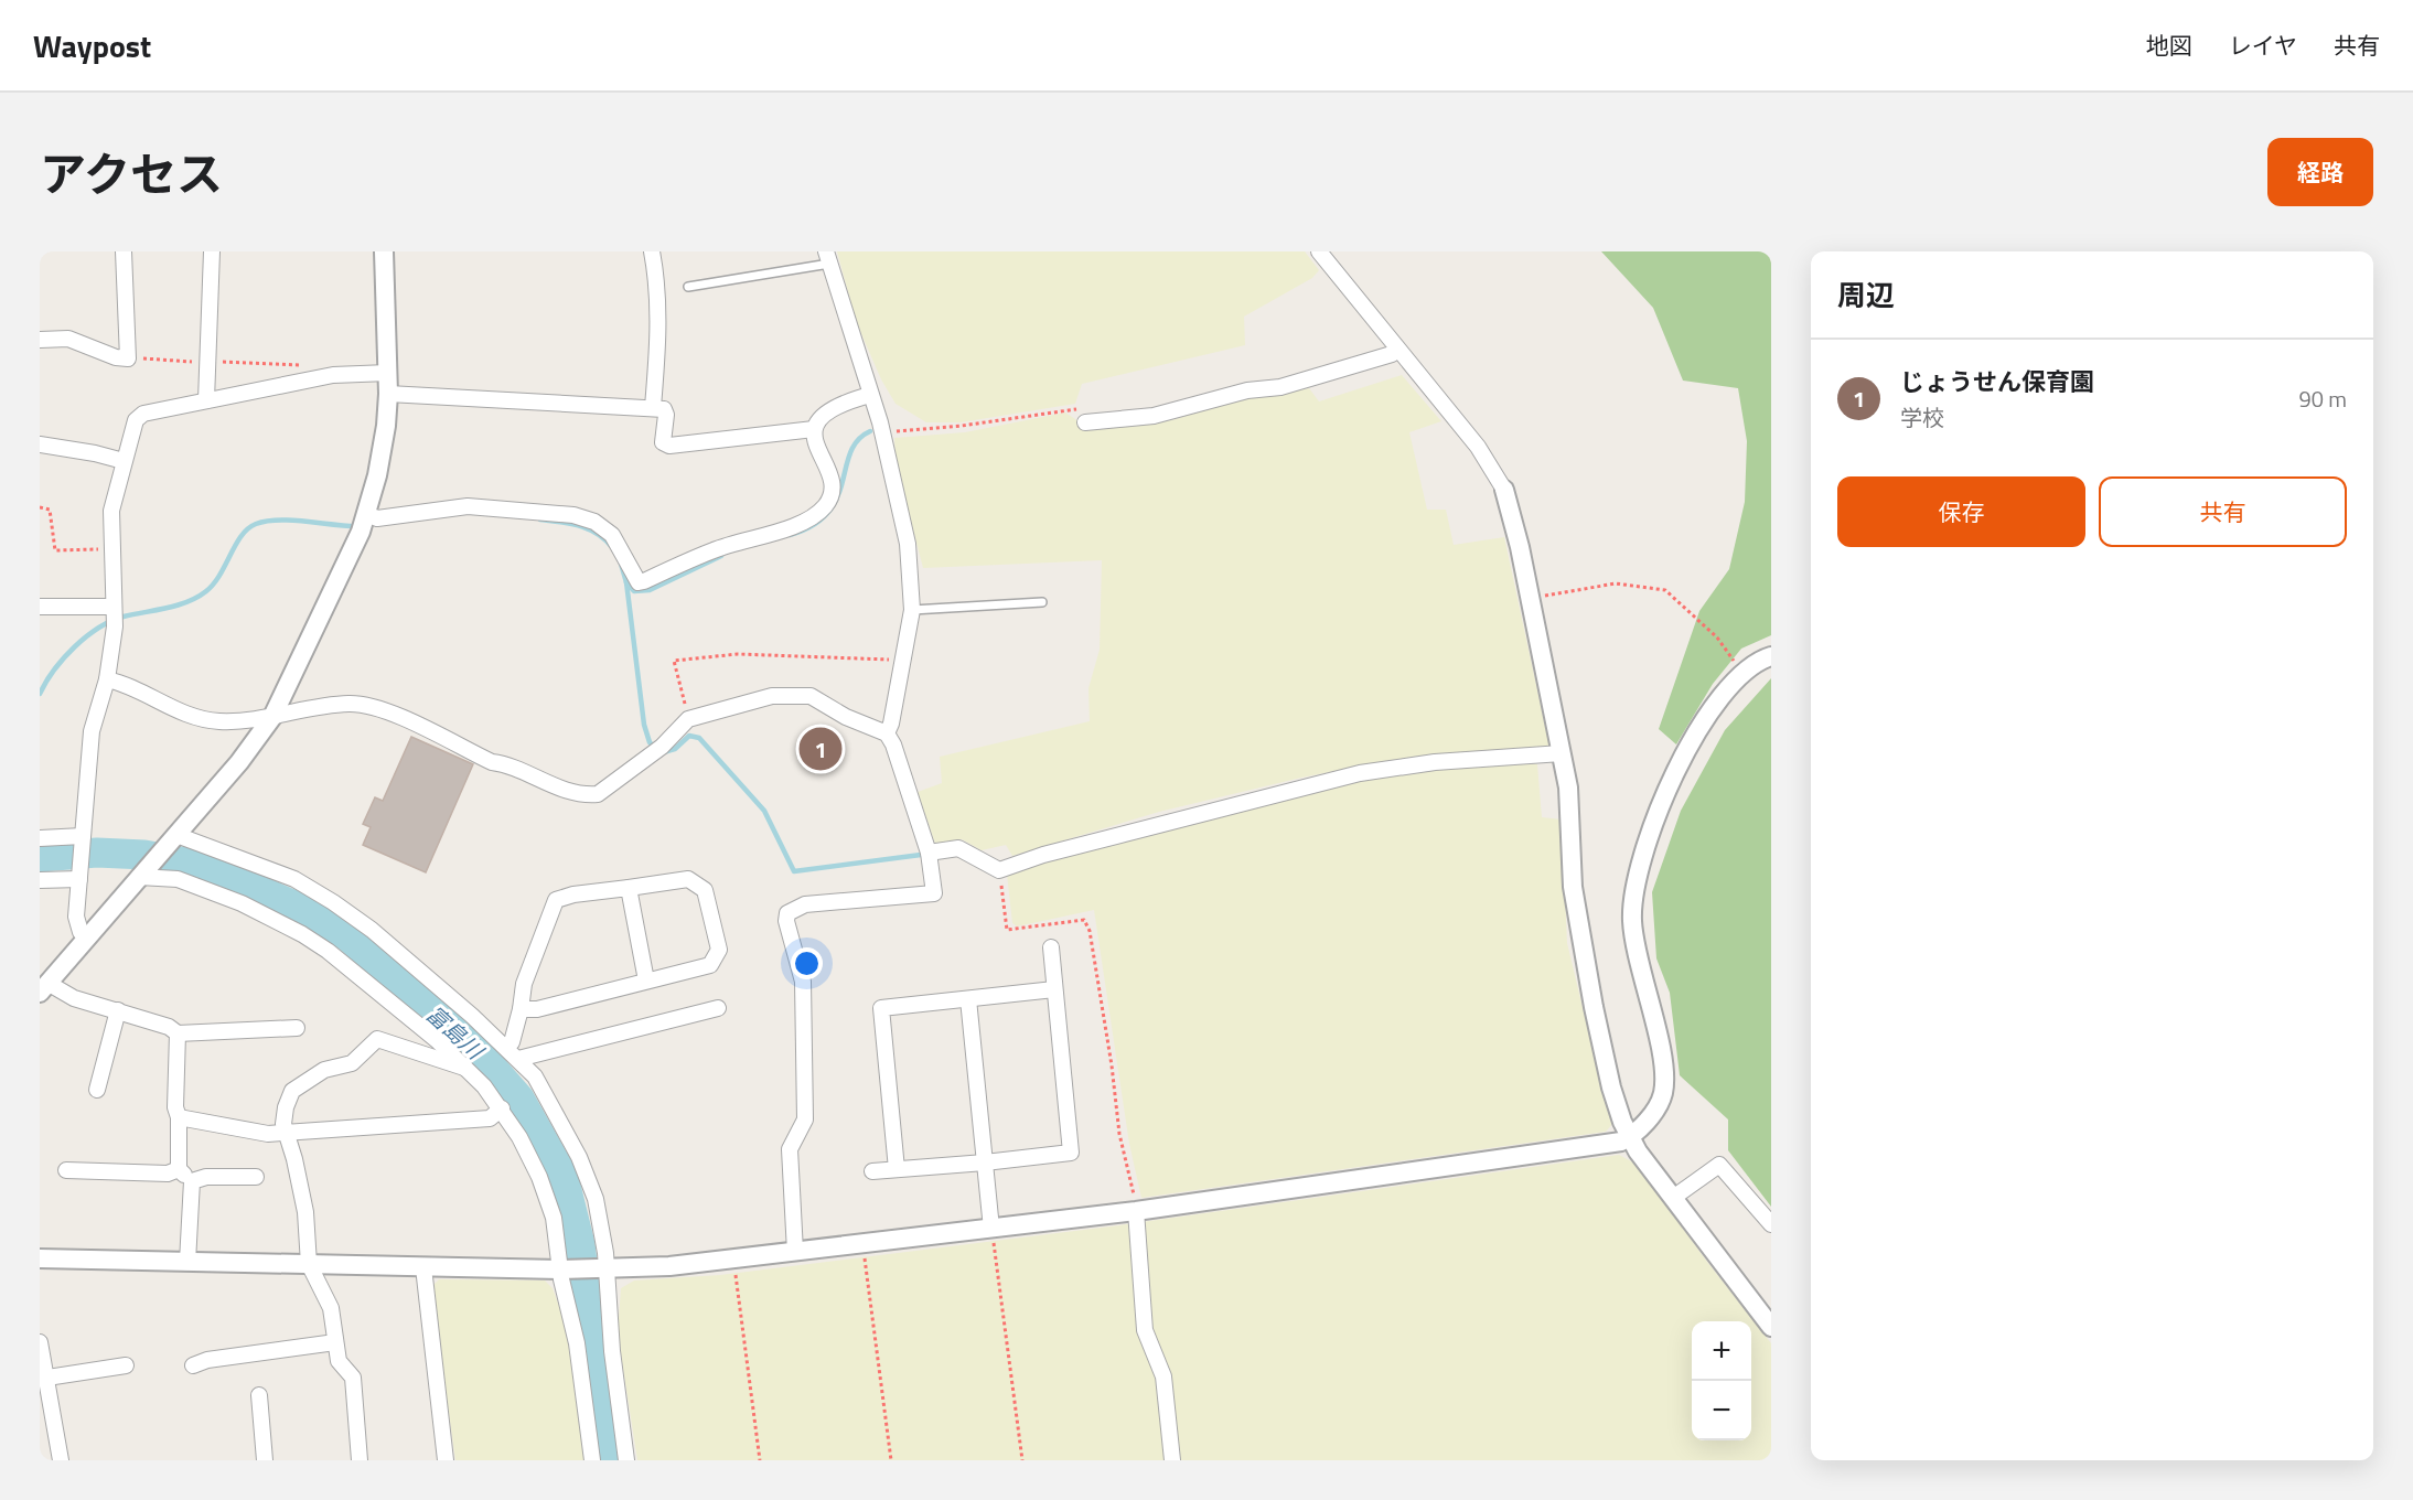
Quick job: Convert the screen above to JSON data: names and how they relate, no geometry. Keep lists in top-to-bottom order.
{
  "water": ["富島川"],
  "page": {
    "header": "Waypost",
    "nav": ["地図", "レイヤ", "共有"],
    "title": "アクセス",
    "buttons": [
      "経路",
      ["保存", "共有"]
    ],
    "heading": "周辺",
    "list": [
      {
        "mark": "1",
        "name": "じょうせん保育園",
        "note": "学校",
        "value": "90 m"
      }
    ],
    "pins": "1",
    "map_buttons": ["+", "−"]
  }
}
